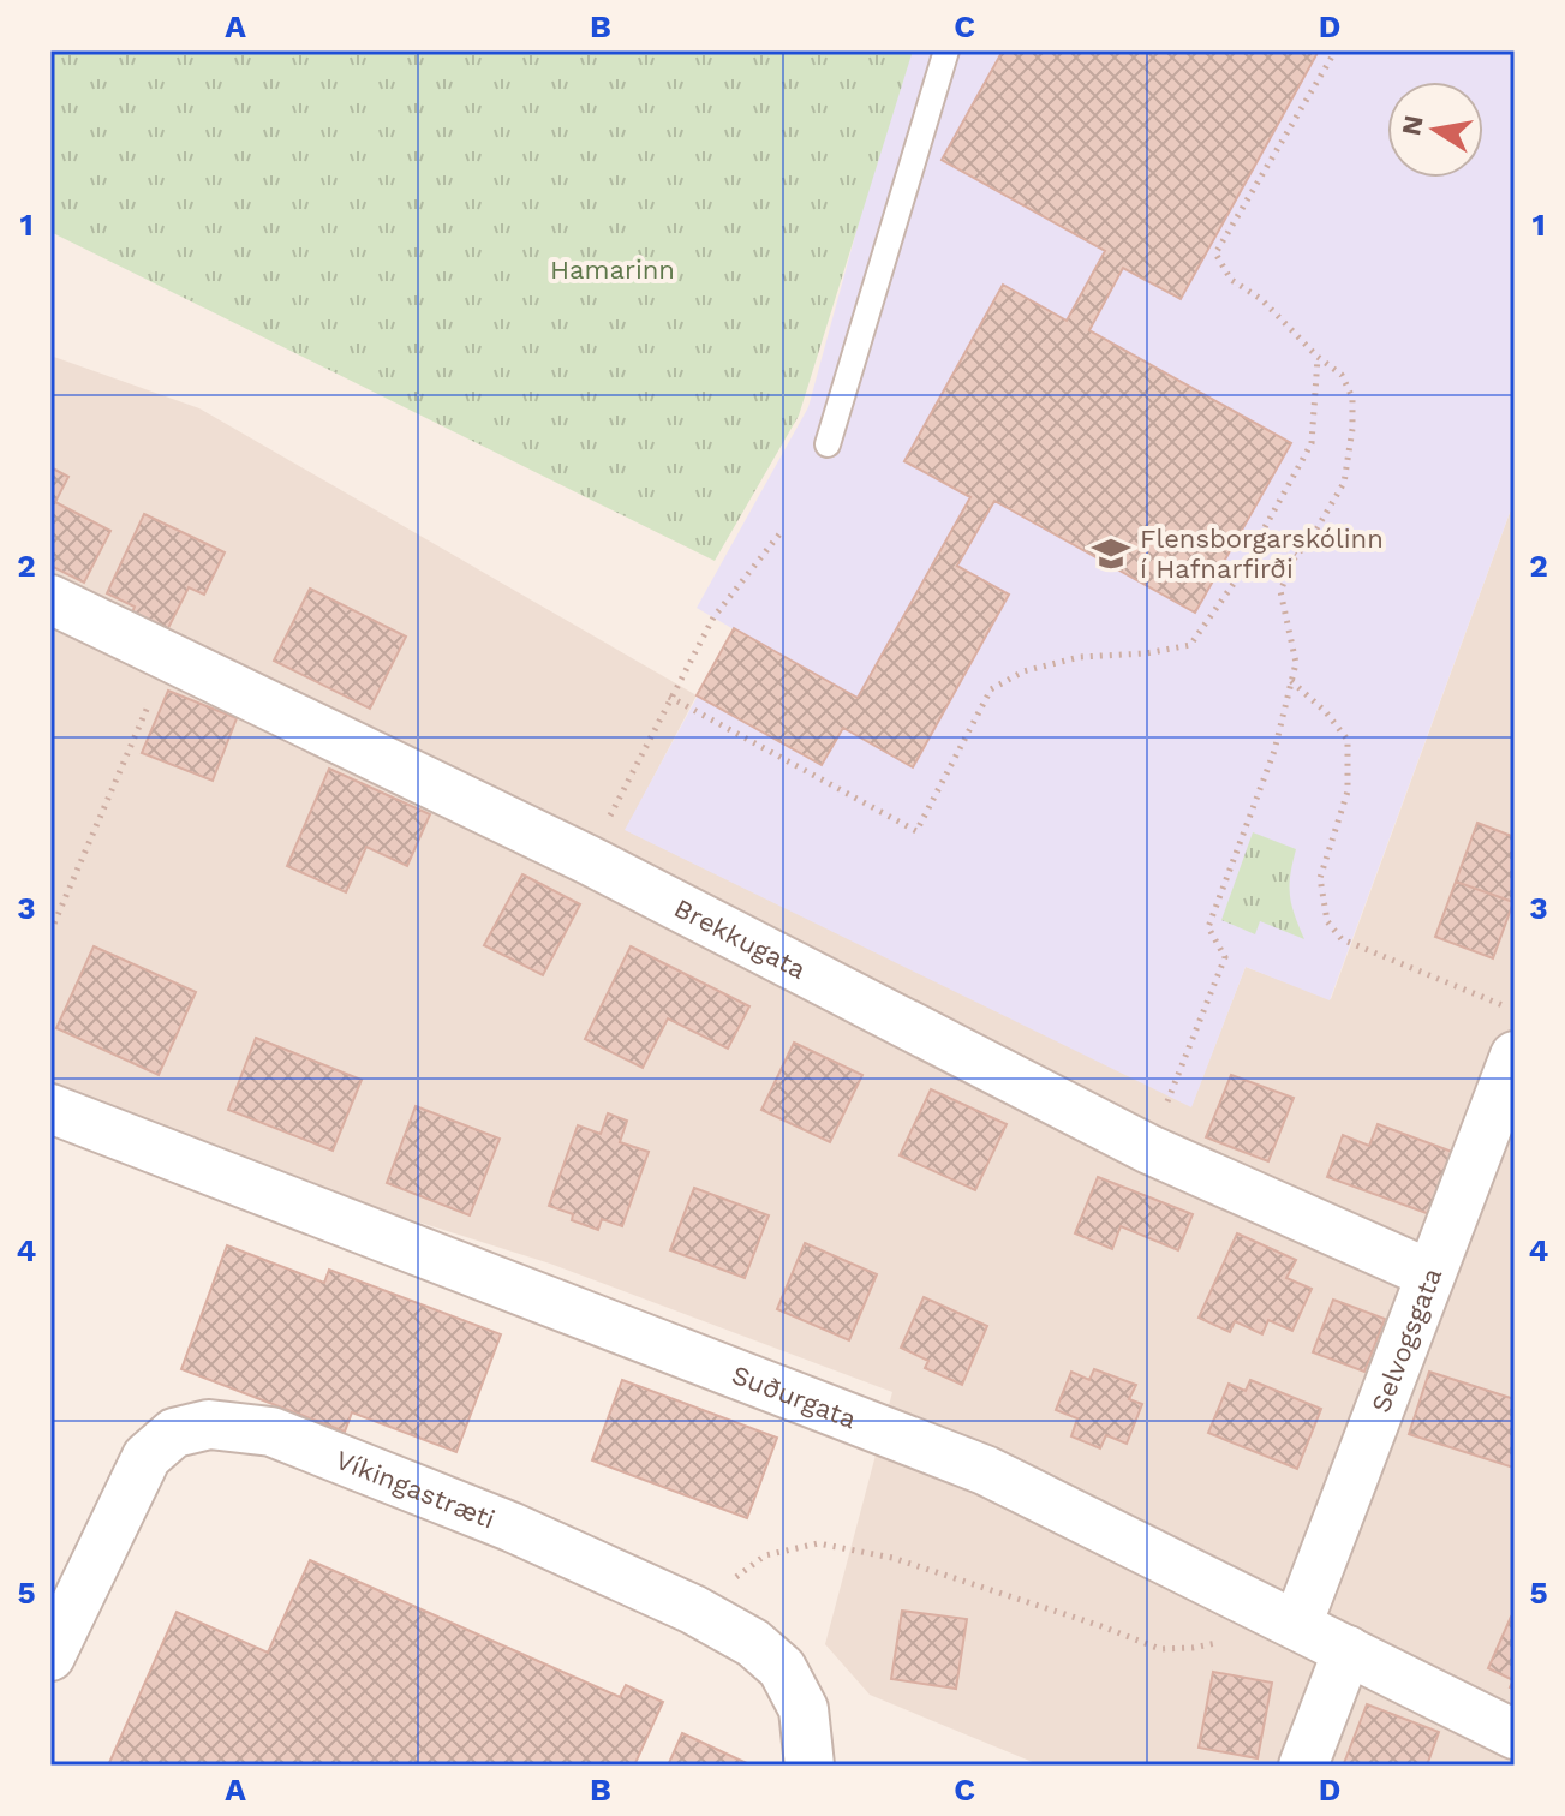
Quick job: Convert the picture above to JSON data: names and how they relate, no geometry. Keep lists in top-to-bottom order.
{
  "streets": {
    "street": [
      "Brekkugata",
      "Selvogsgata",
      "Suðurgata",
      "Víkingastræti"
    ]
  },
  "crossings": [
    ["Brekkugata", "Selvogsgata"],
    ["Selvogsgata", "Suðurgata"]
  ],
  "parks": ["Hamarinn"],
  "places": {
    "school or university": ["Flensborgarskólinn í Hafnarfirði"]
  },
  "north": "left",
  "grid": {
    "columns": [
      "A",
      "B",
      "C",
      "D"
    ],
    "rows": [
      "1",
      "2",
      "3",
      "4",
      "5"
    ]
  }
}
